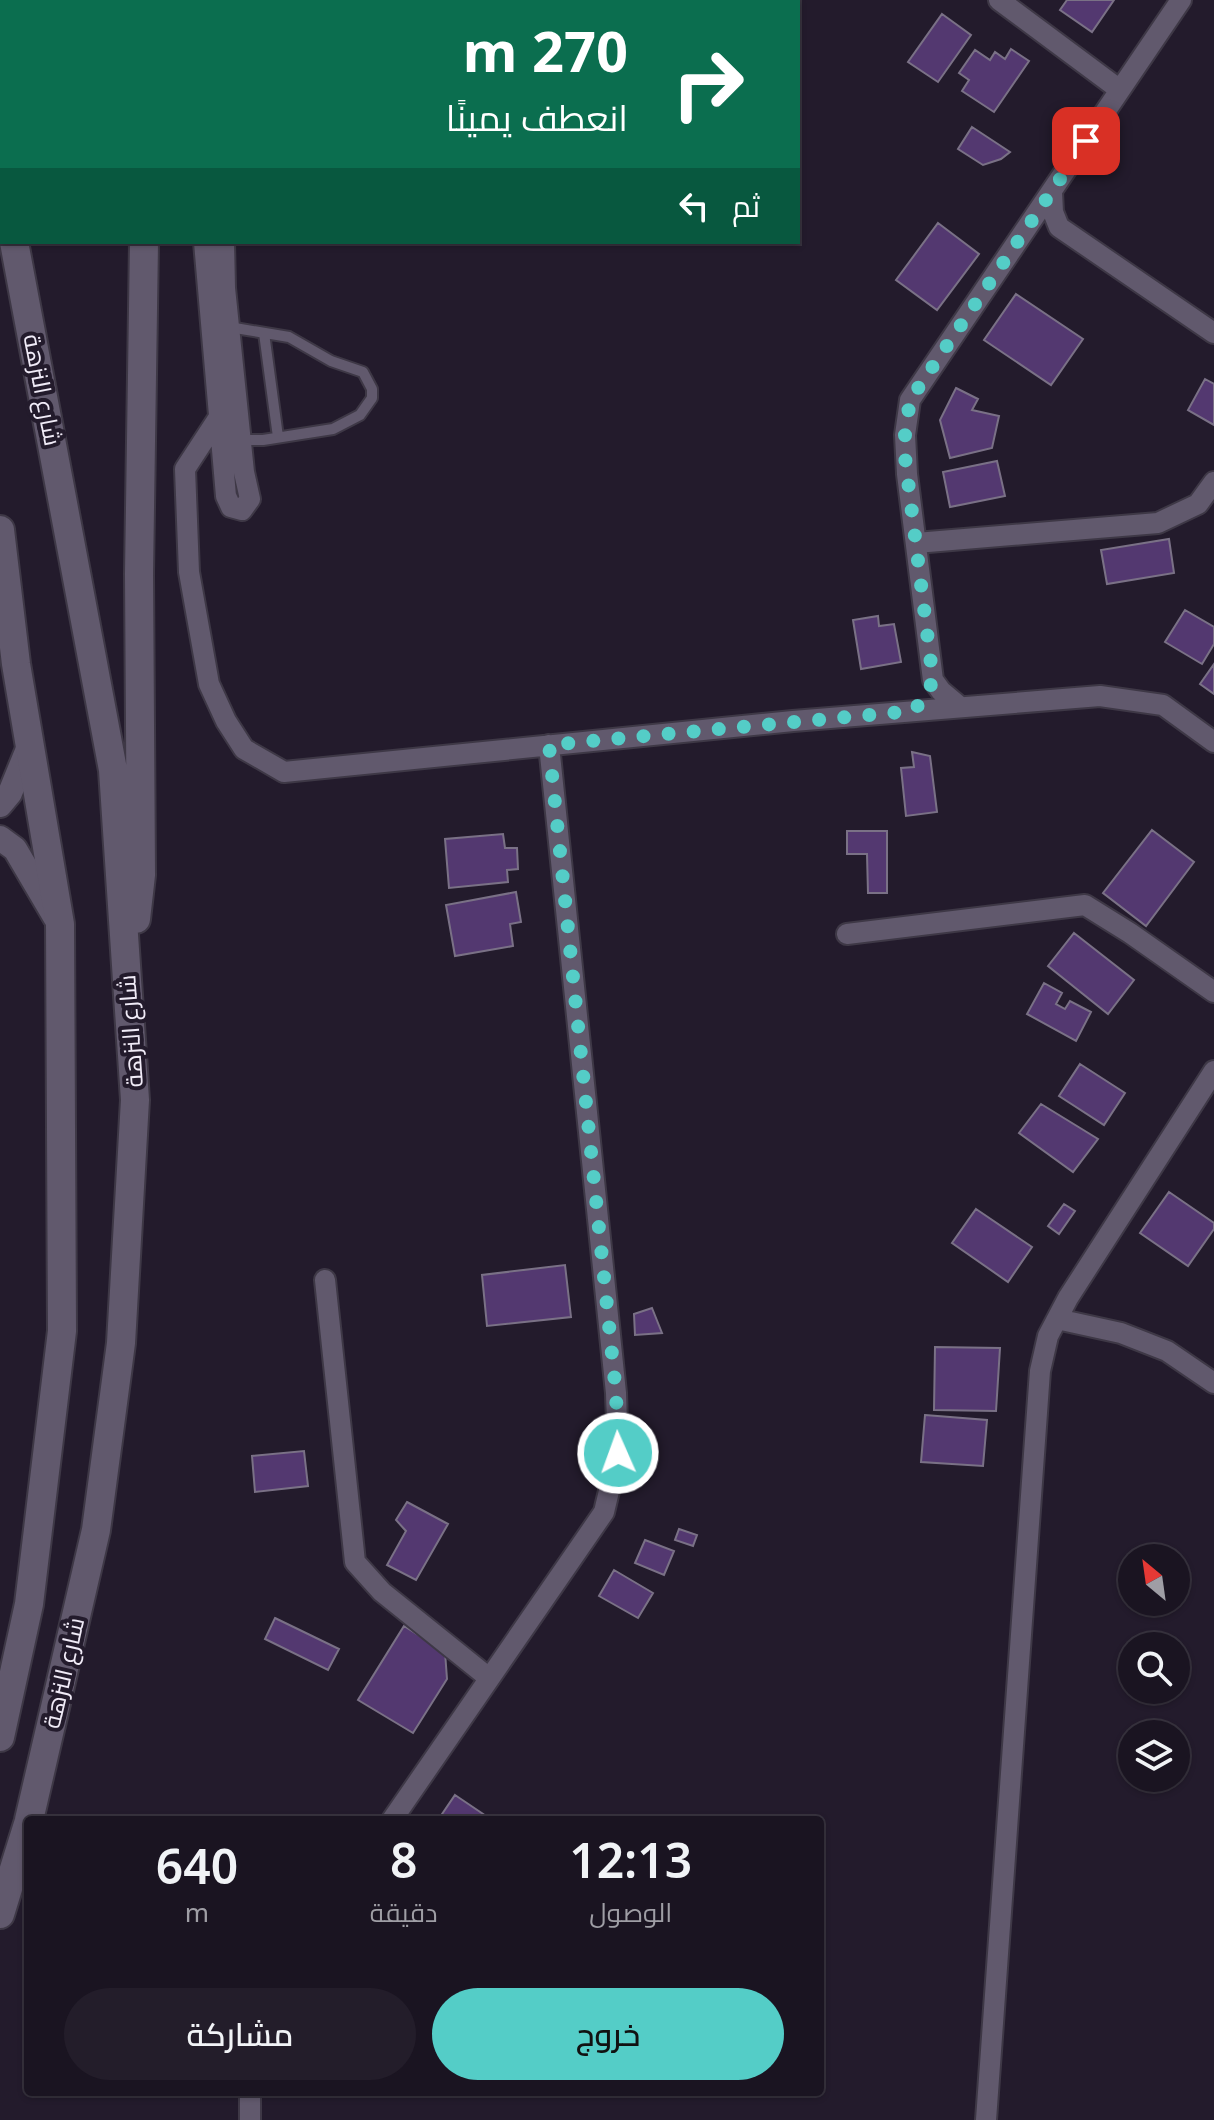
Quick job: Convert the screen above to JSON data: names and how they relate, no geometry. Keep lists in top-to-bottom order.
{
  "streets": {
    "main road": ["شارع النزهة"]
  },
  "north": "top left",
  "page": {
    "turn": ["270 m", "انعطف يمينًا"],
    "then": "ثم",
    "eta": [
      "12:13",
      "الوصول",
      "8",
      "دقيقة",
      "640",
      "m"
    ],
    "buttons": ["خروج", "مشاركة"]
  }
}
